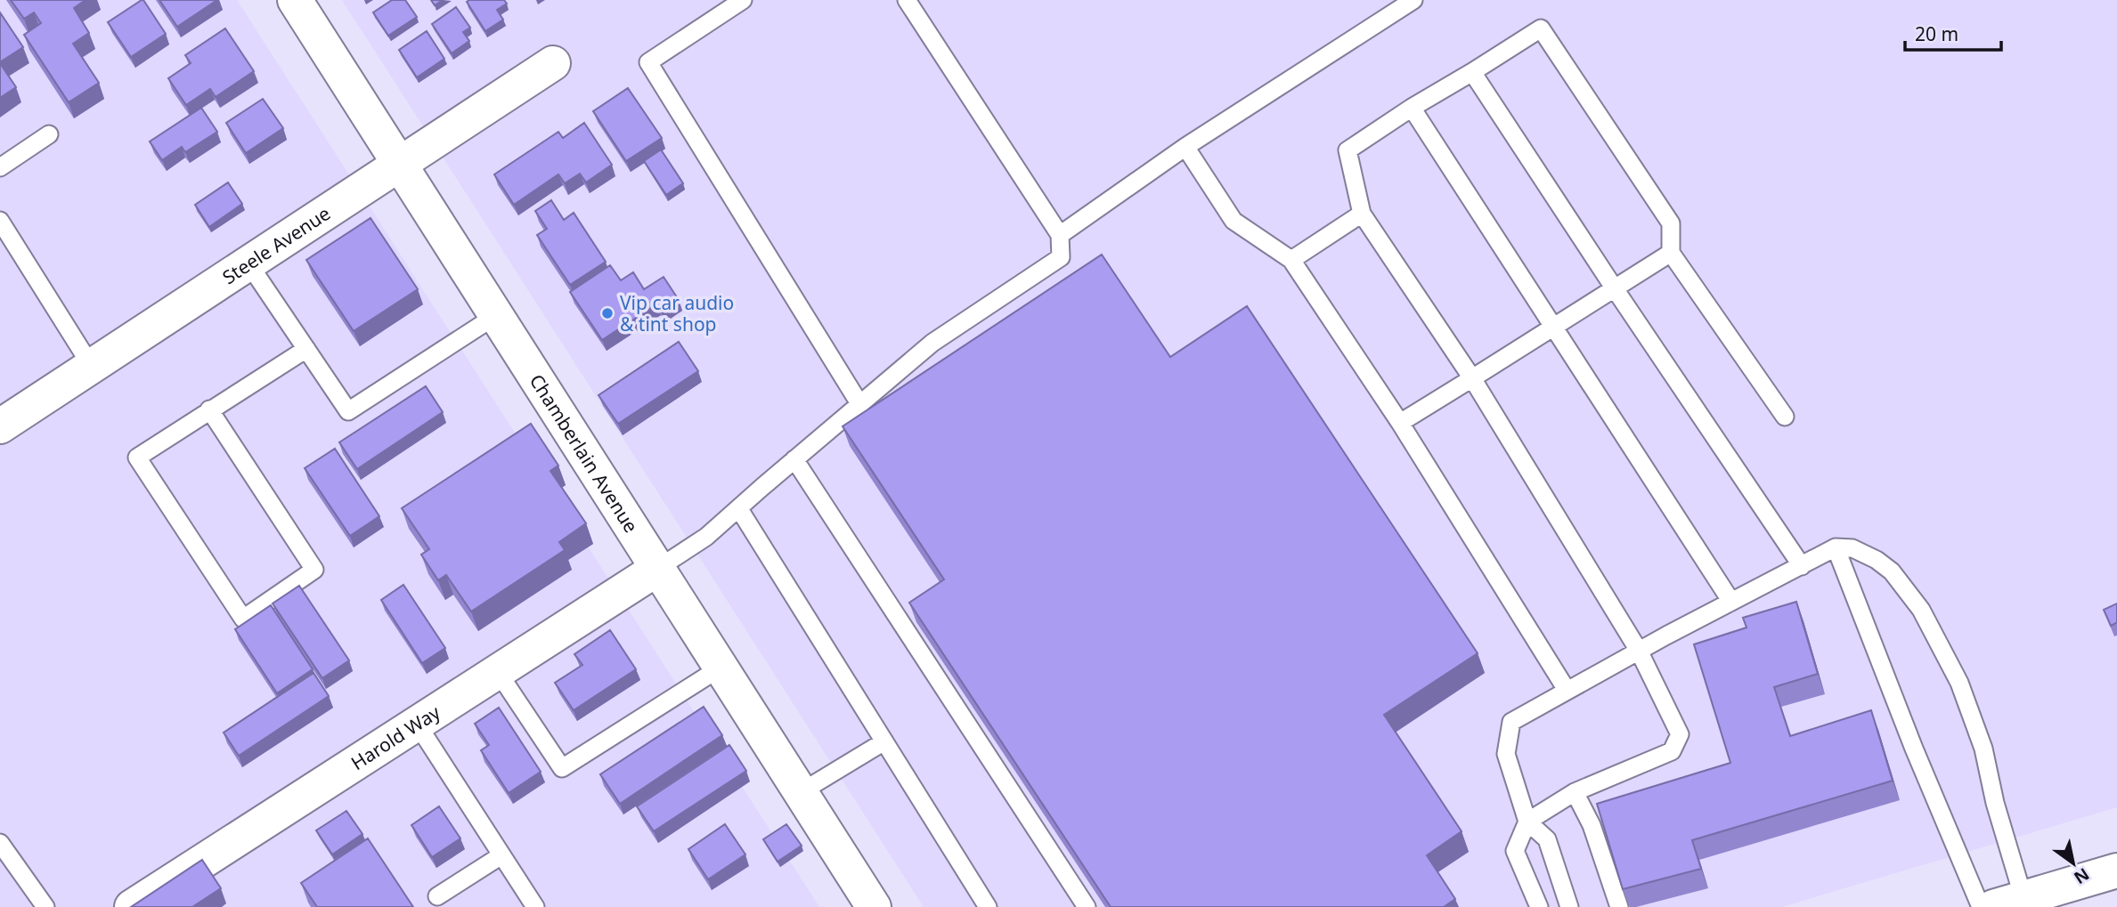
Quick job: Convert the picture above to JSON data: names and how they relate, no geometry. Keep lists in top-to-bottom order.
{
  "streets": {
    "street": ["Steele Avenue", "Chamberlain Avenue", "Harold Way"]
  },
  "crossings": [
    ["Steele Avenue", "Chamberlain Avenue"],
    ["Chamberlain Avenue", "Harold Way"]
  ],
  "places": ["Vip car audio & tint shop"],
  "scale_bar": "20 m",
  "north": "bottom right"
}
